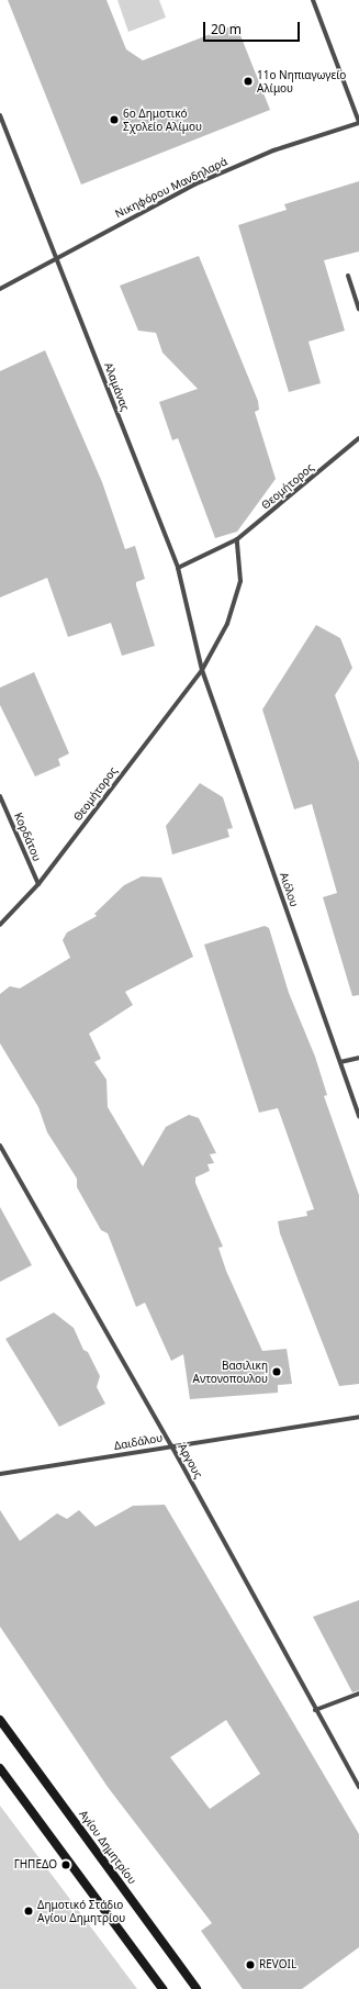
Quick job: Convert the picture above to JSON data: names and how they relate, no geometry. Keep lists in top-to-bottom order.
{
  "streets": {
    "main road": ["Αγίου Δημητρίου"],
    "street": [
      "Νικηφόρου Μανδηλαρά",
      "Αλαμάνας",
      "Θεομήτορος",
      "Κορδάτου",
      "Αιόλου",
      "Δαιδάλου",
      "Άργους"
    ]
  },
  "crossings": [
    ["Νικηφόρου Μανδηλαρά", "Αλαμάνας"],
    ["Αλαμάνας", "Θεομήτορος"],
    ["Αλαμάνας", "Αιόλου"],
    ["Θεομήτορος", "Κορδάτου"],
    ["Θεομήτορος", "Αιόλου"],
    ["Δαιδάλου", "Άργους"]
  ],
  "places": [
    "11ο Νηπιαγωγείο Αλίμου",
    "6ο Δημοτικό Σχολείο Αλίμου",
    "Βασιλικη Αντονοπουλου",
    "ΓΗΠΕΔΟ",
    "Δημοτικό Στάδιο Αγίου Δημητρίου",
    "REVOIL"
  ],
  "scale_bar": "20 m"
}
